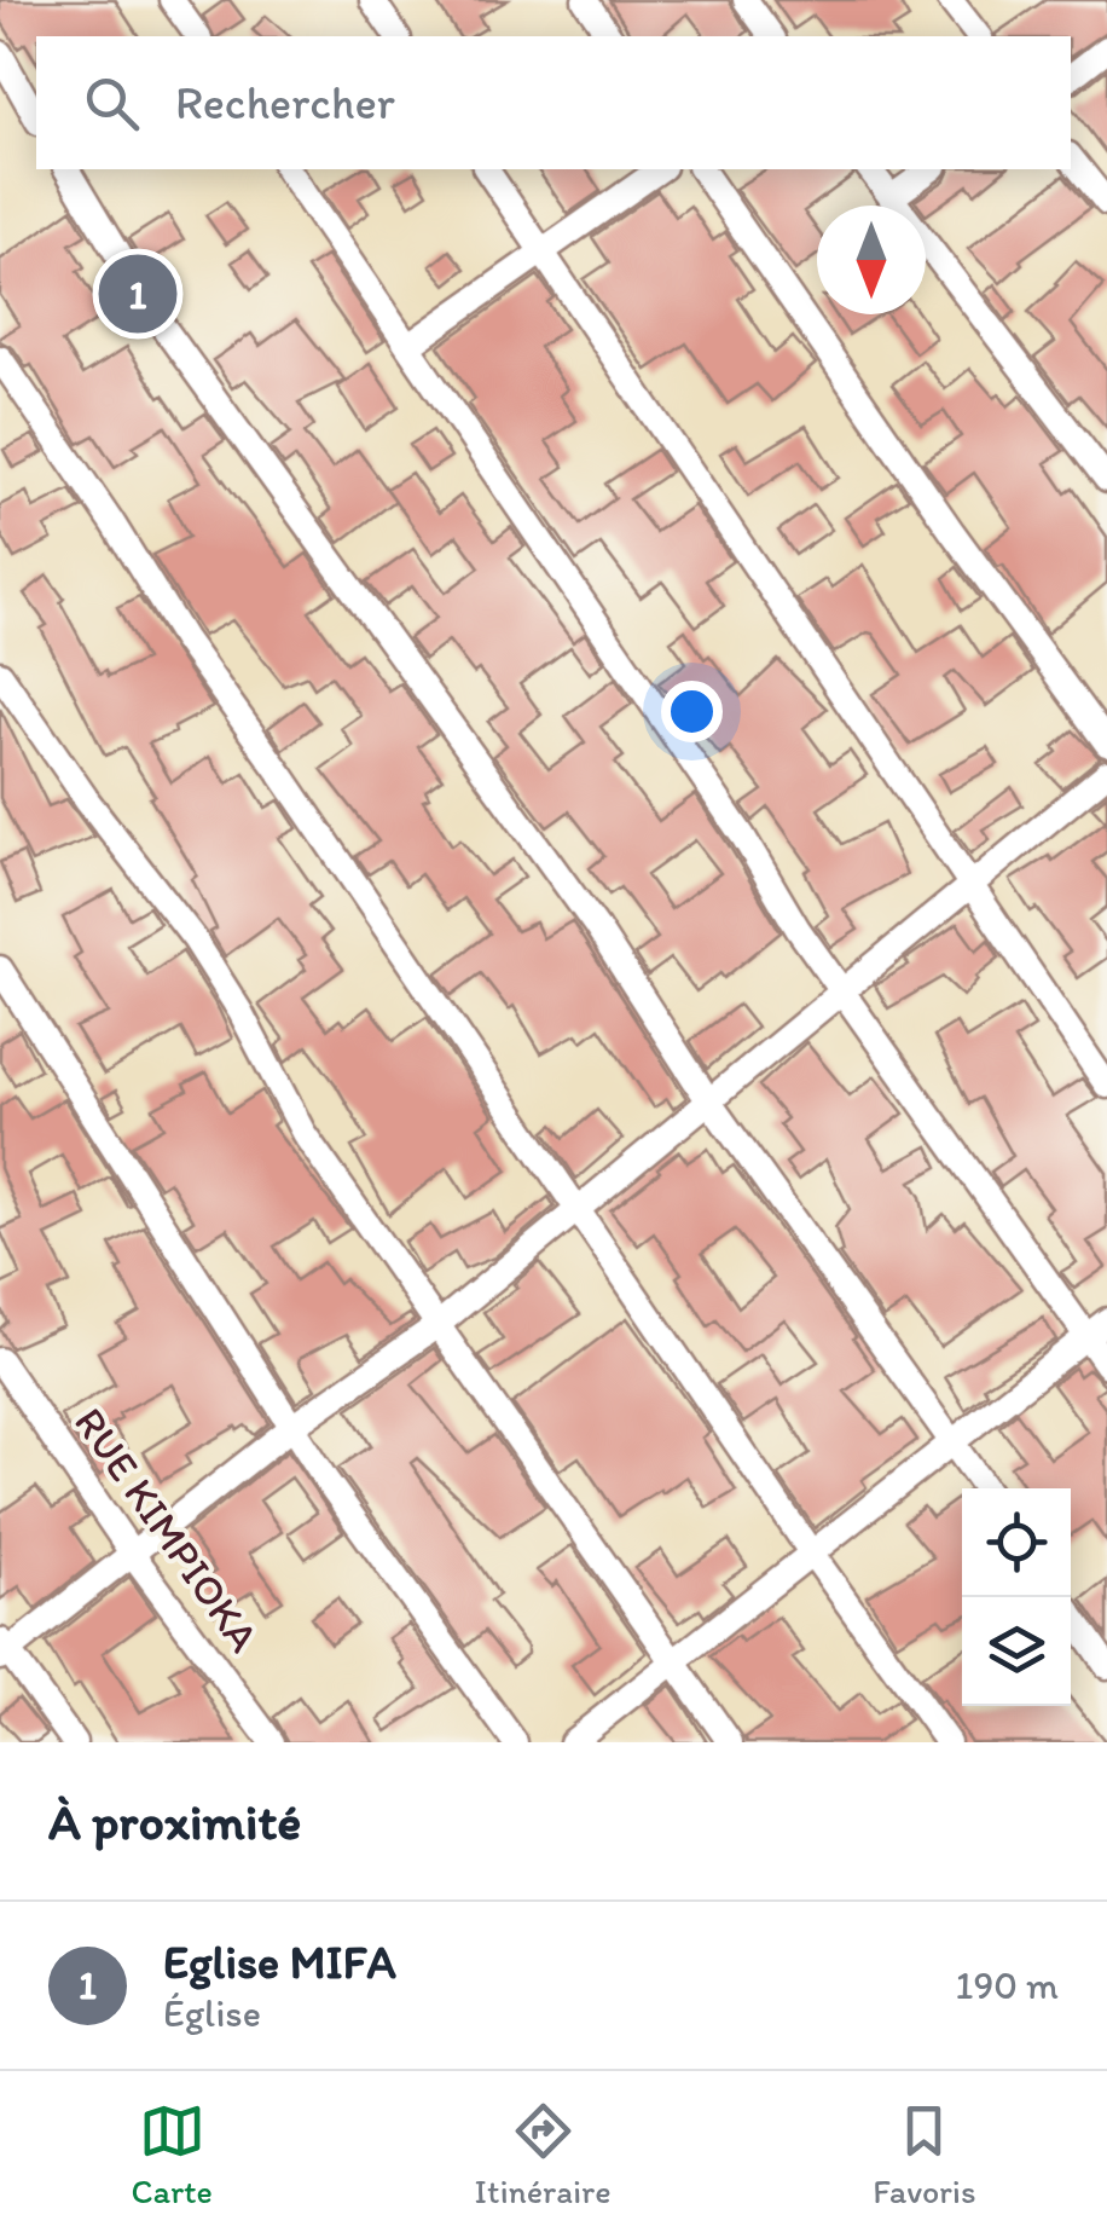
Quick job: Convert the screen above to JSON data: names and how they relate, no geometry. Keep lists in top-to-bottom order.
{
  "streets": {
    "street": ["RUE KIMPIOKA"]
  },
  "north": "bottom",
  "page": {
    "search": "Rechercher",
    "pins": "1",
    "heading": "À proximité",
    "list": [
      {
        "mark": "1",
        "name": "Eglise MIFA",
        "note": "Église",
        "value": "190 m"
      }
    ],
    "nav": ["Carte", "Itinéraire", "Favoris"]
  }
}
